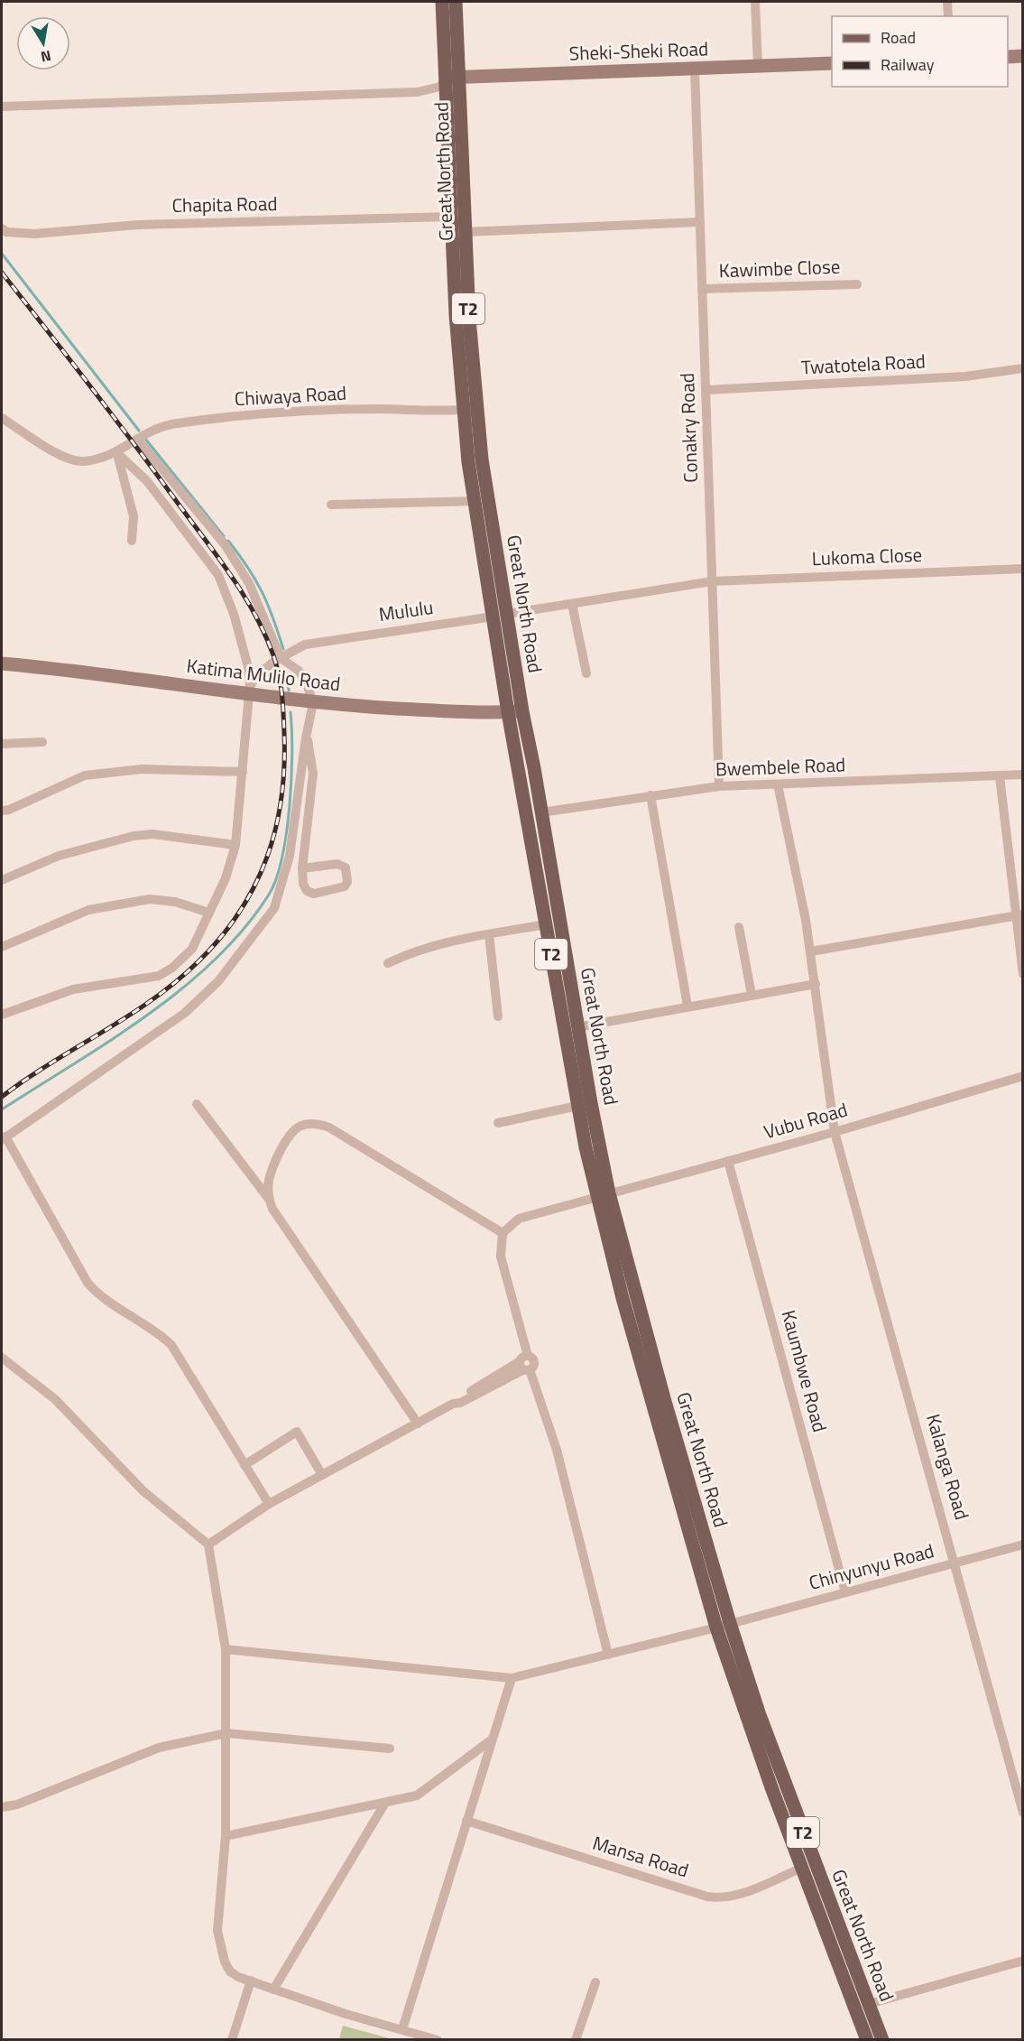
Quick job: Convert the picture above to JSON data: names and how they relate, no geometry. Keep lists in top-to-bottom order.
{
  "streets": {
    "main road": [
      "Sheki-Sheki Road",
      "Great North Road",
      "T2",
      "Katima Mulilo Road"
    ],
    "street": [
      "Chapita Road",
      "Kawimbe Close",
      "Twatotela Road",
      "Chiwaya Road",
      "Conakry Road",
      "Lukoma Close",
      "Mululu",
      "Bwembele Road",
      "Vubu Road",
      "Kaumbwe Road",
      "Kalanga Road",
      "Chinyunyu Road",
      "Mansa Road"
    ]
  },
  "crossings": [
    ["Sheki-Sheki Road", "Great North Road"],
    ["Sheki-Sheki Road", "Conakry Road"],
    ["Great North Road", "Chapita Road"],
    ["Great North Road", "Chiwaya Road"],
    ["Great North Road", "Mululu"],
    ["Great North Road", "Katima Mulilo Road"],
    ["Great North Road", "Bwembele Road"],
    ["Great North Road", "Vubu Road"],
    ["Great North Road", "Chinyunyu Road"],
    ["Great North Road", "Mansa Road"],
    ["Kawimbe Close", "Conakry Road"],
    ["Twatotela Road", "Conakry Road"],
    ["Conakry Road", "Lukoma Close"],
    ["Conakry Road", "Bwembele Road"],
    ["Lukoma Close", "Mululu"],
    ["Mululu", "Katima Mulilo Road"],
    ["Bwembele Road", "Kalanga Road"],
    ["Vubu Road", "Kaumbwe Road"],
    ["Vubu Road", "Kalanga Road"],
    ["Kaumbwe Road", "Chinyunyu Road"],
    ["Kalanga Road", "Chinyunyu Road"]
  ],
  "legend": ["Road", "Railway"],
  "north": "bottom"
}
